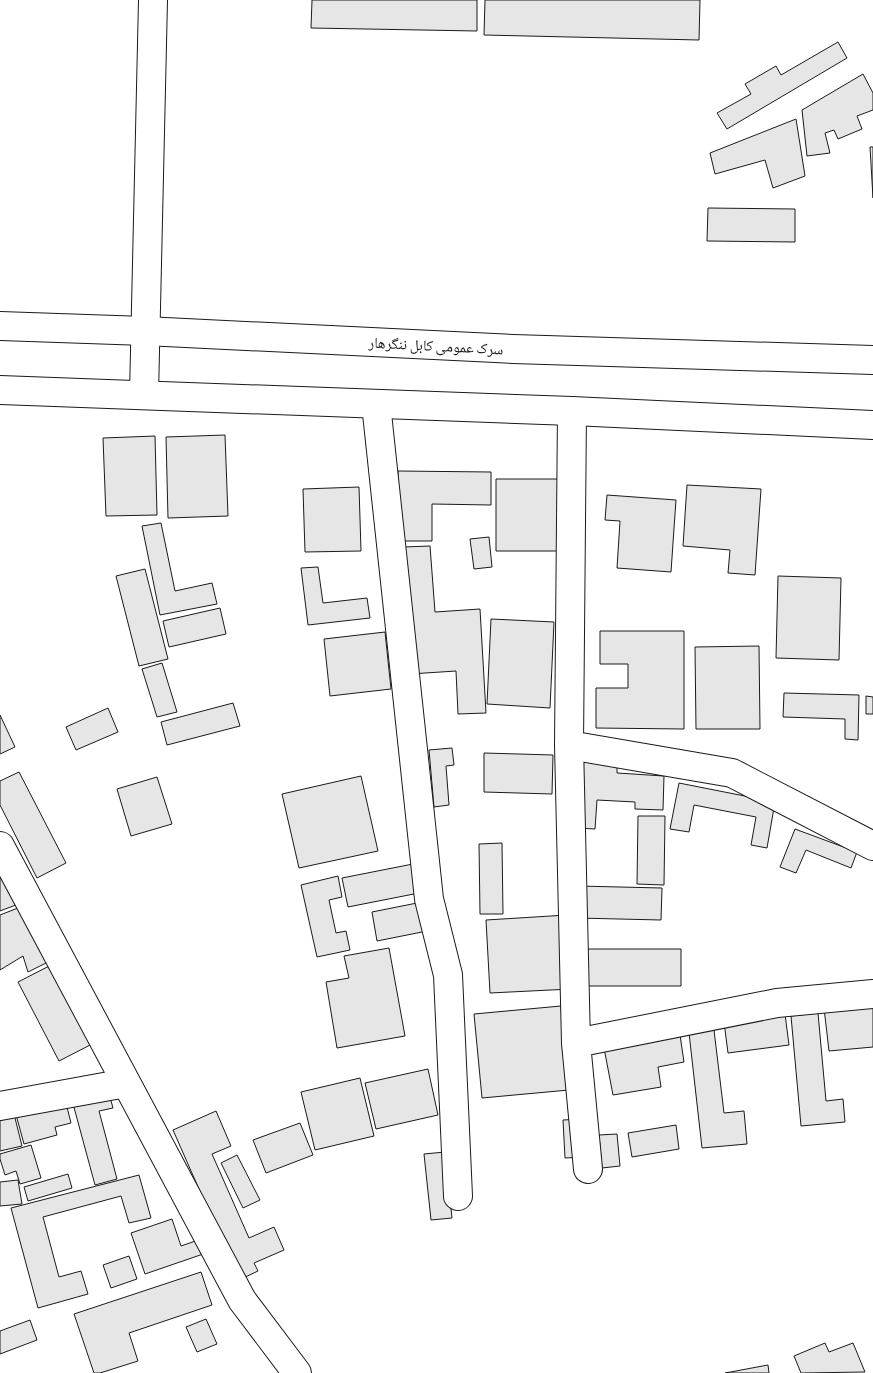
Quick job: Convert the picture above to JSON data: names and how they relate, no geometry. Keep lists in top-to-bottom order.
{
  "streets": {
    "main road": ["سرک عمومی کابل ننگرهار"]
  }
}
